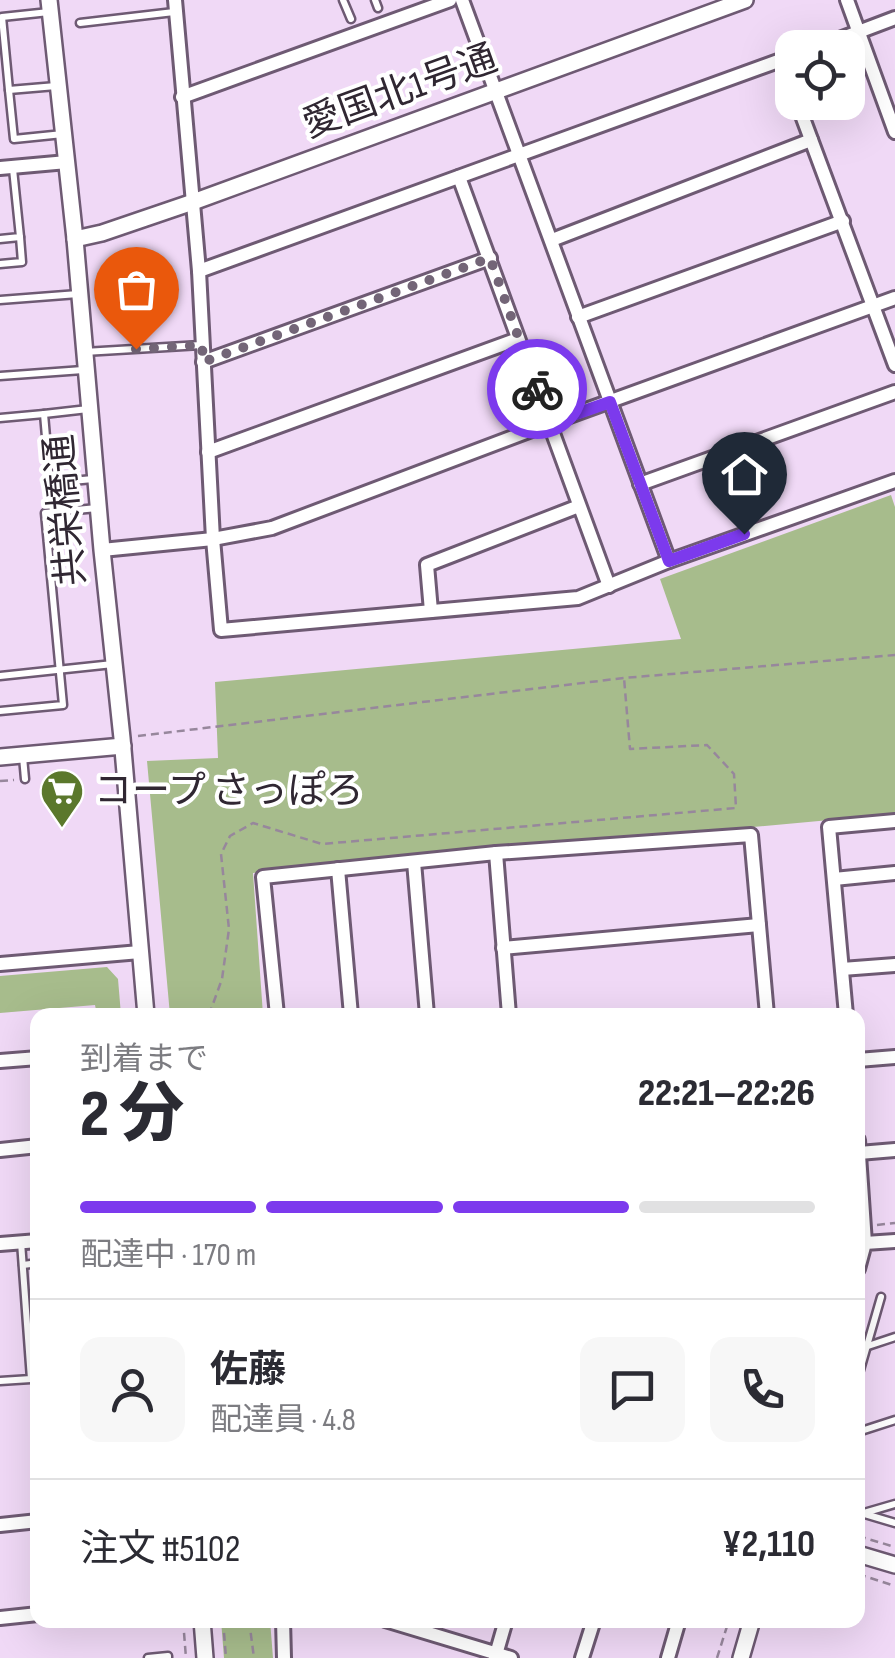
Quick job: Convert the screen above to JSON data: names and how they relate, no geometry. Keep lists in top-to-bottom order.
{
  "streets": {
    "street": ["愛国北1号通", "共栄橋通"]
  },
  "crossings": [
    ["愛国北1号通", "共栄橋通"]
  ],
  "places": {
    "supermarket": ["コープ さっぽろ"]
  },
  "page": {
    "heading": ["2 分", "到着まで", "22:21–22:26"],
    "panel": [
      "佐藤",
      "配達員 · 4.8",
      "注文 #5102",
      "¥2,110"
    ],
    "bar": "配達中 · 170 m"
  }
}
